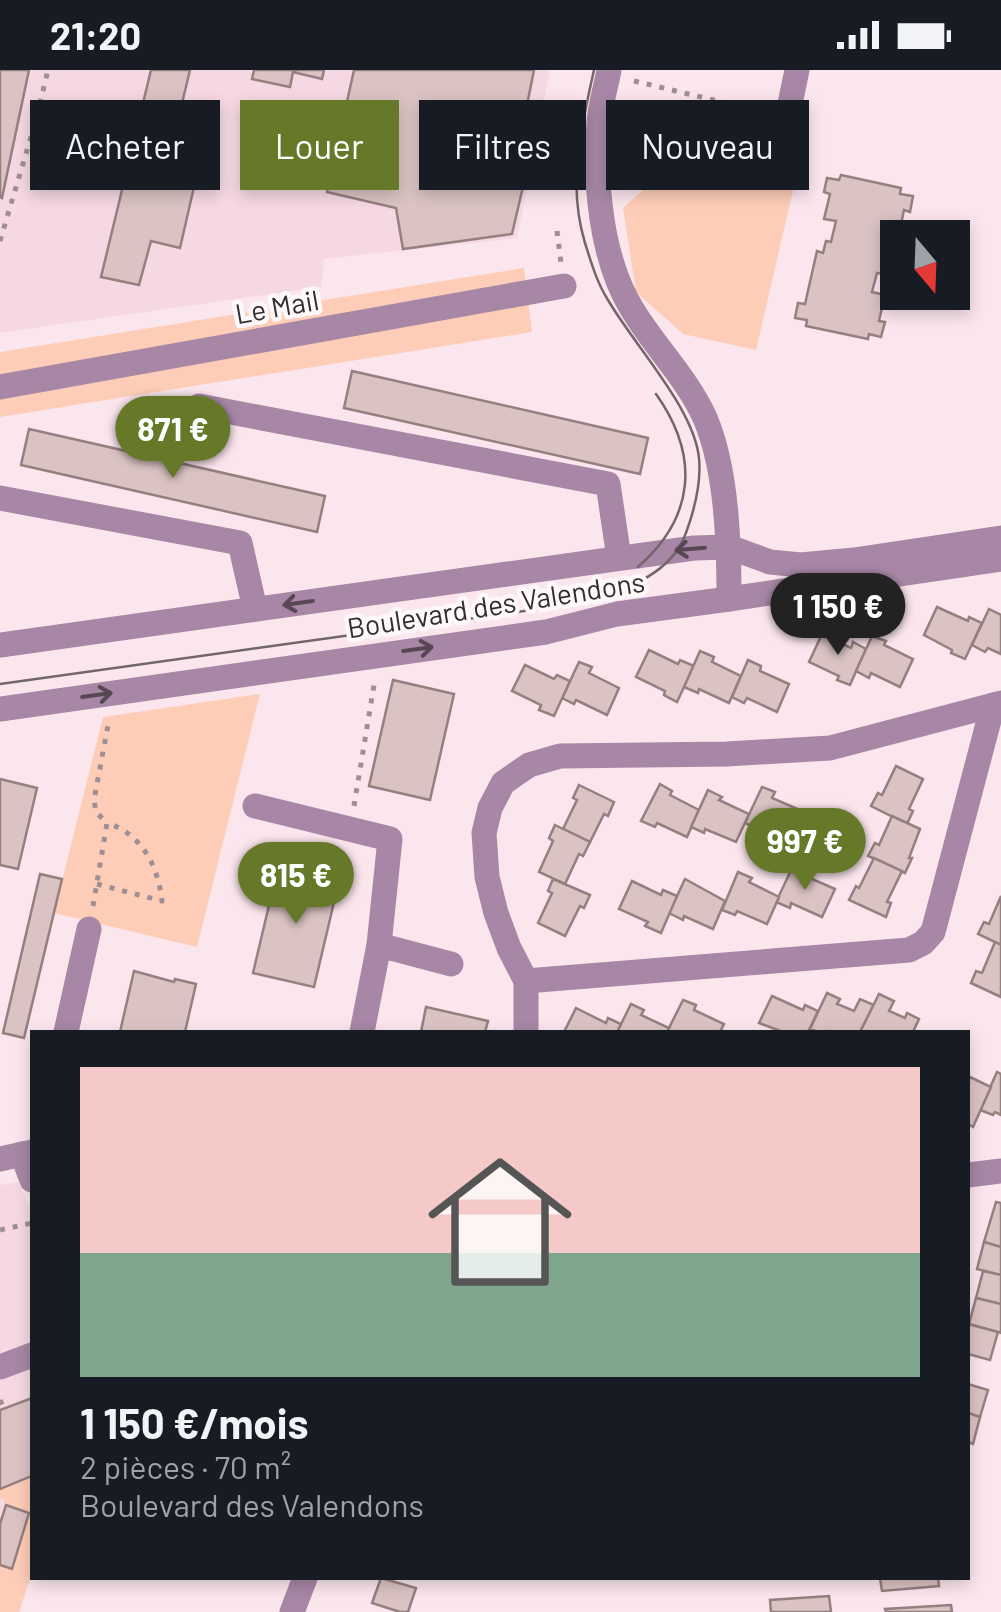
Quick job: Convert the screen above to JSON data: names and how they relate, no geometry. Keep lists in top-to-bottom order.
{
  "streets": {
    "street": ["Le Mail", "Boulevard des Valendons"]
  },
  "north": "bottom",
  "page": {
    "status": "21:20",
    "chip": [
      "Acheter",
      "Louer",
      "Filtres",
      "Nouveau"
    ],
    "price": [
      "871 €",
      "1 150 €",
      "997 €",
      "815 €"
    ],
    "list": [
      {
        "name": "1 150 €/mois",
        "note": "2 pièces · 70 m² · Boulevard des Valendons"
      }
    ]
  }
}
